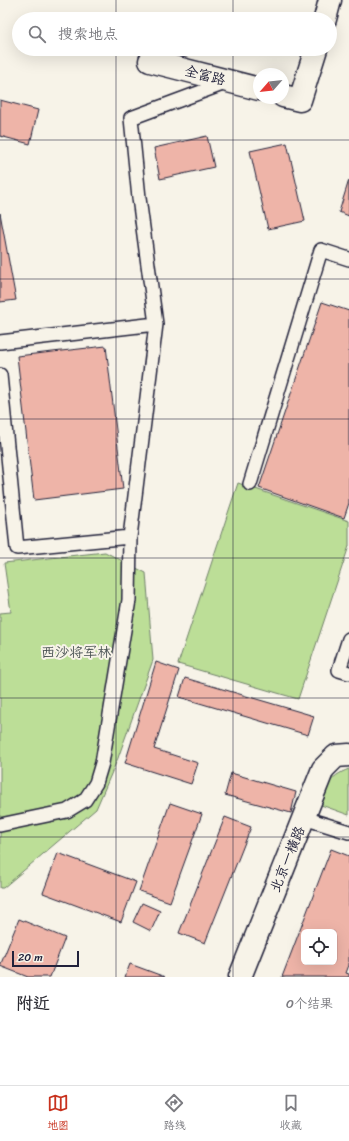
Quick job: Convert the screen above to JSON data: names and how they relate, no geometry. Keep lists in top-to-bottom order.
{
  "streets": {
    "street": ["全富路", "北京一横路"]
  },
  "parks": ["西沙将军林"],
  "scale_bar": "20 m",
  "north": "bottom left",
  "page": {
    "search": "搜索地点",
    "scale": "20 m",
    "heading": ["附近", "0个结果"],
    "nav": ["地图", "路线", "收藏"]
  }
}
